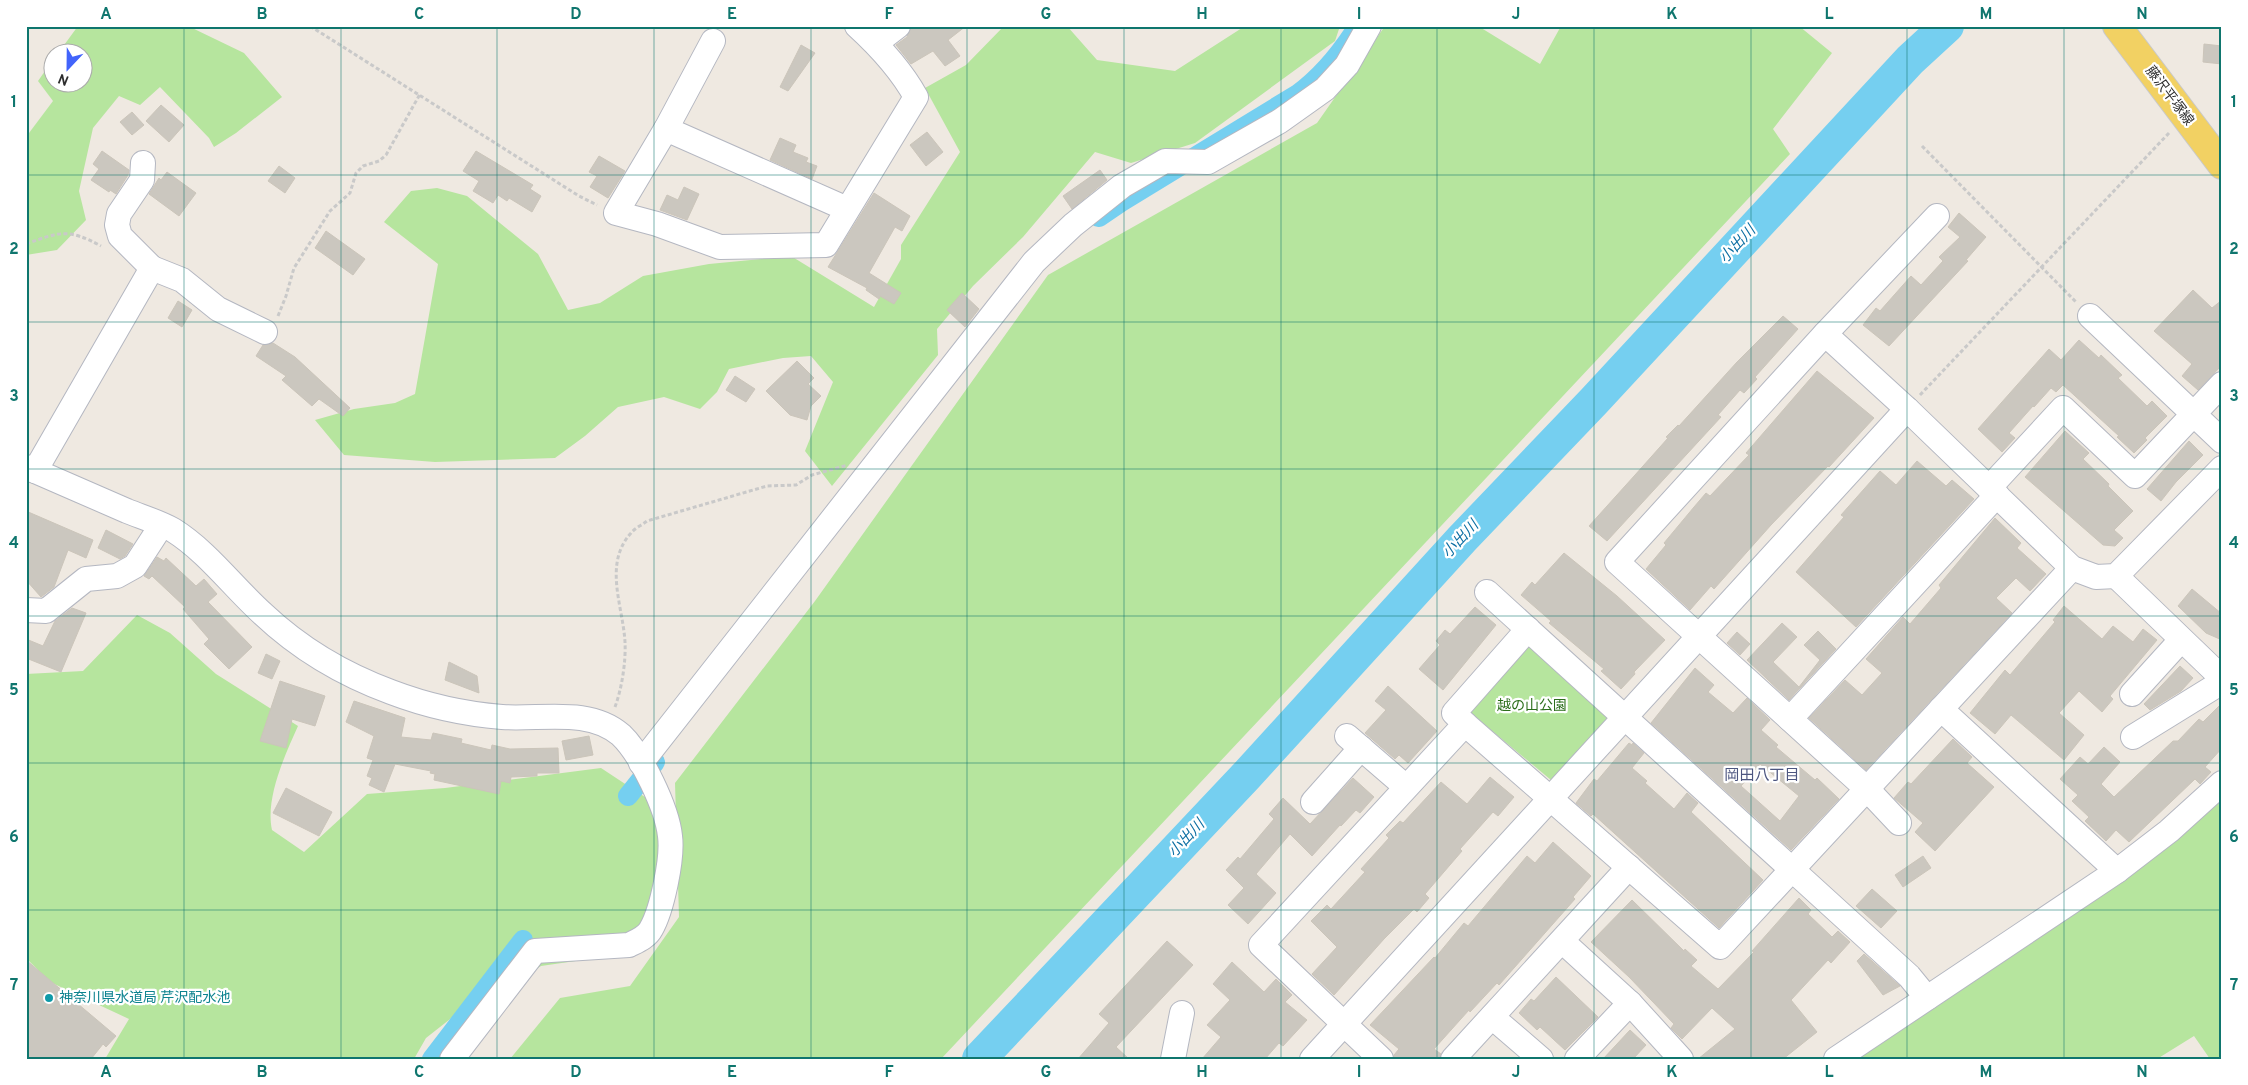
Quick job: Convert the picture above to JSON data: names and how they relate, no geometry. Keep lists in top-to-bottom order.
{
  "streets": {
    "main road": ["藤沢平塚線"]
  },
  "districts": ["岡田八丁目"],
  "water": ["小出川"],
  "parks": ["越の山公園"],
  "places": ["神奈川県水道局 芹沢配水池"],
  "north": "bottom",
  "grid": {
    "columns": [
      "A",
      "B",
      "C",
      "D",
      "E",
      "F",
      "G",
      "H",
      "I",
      "J",
      "K",
      "L",
      "M",
      "N"
    ],
    "rows": [
      "1",
      "2",
      "3",
      "4",
      "5",
      "6",
      "7"
    ]
  }
}
